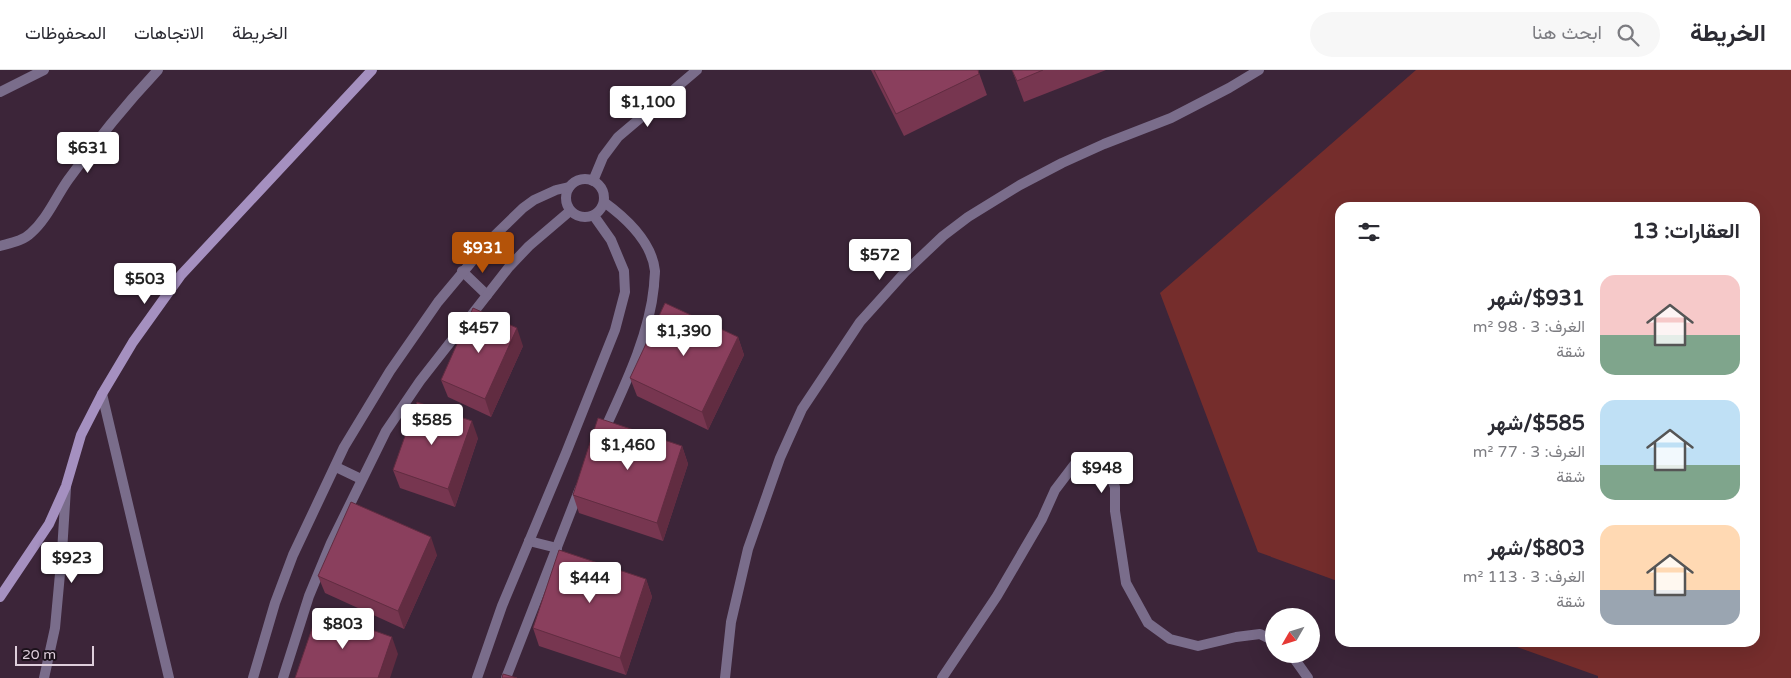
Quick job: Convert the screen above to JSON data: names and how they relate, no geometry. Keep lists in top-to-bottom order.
{
  "scale_bar": "20 m",
  "north": "bottom left",
  "page": {
    "header": "الخريطة",
    "search": "ابحث هنا",
    "nav": ["الخريطة", "الاتجاهات", "المحفوظات"],
    "price": [
      "$1,100",
      "$631",
      "$931",
      "$572",
      "$503",
      "$457",
      "$1,390",
      "$585",
      "$1,460",
      "$948",
      "$923",
      "$444",
      "$803"
    ],
    "heading": "العقارات: 13",
    "list": [
      {
        "name": "$931/شهر",
        "note": "الغرف: 3 · 98 m² · شقة"
      },
      {
        "name": "$585/شهر",
        "note": "الغرف: 3 · 77 m² · شقة"
      },
      {
        "name": "$803/شهر",
        "note": "الغرف: 3 · 113 m² · شقة"
      }
    ],
    "scale": "20 m"
  }
}
